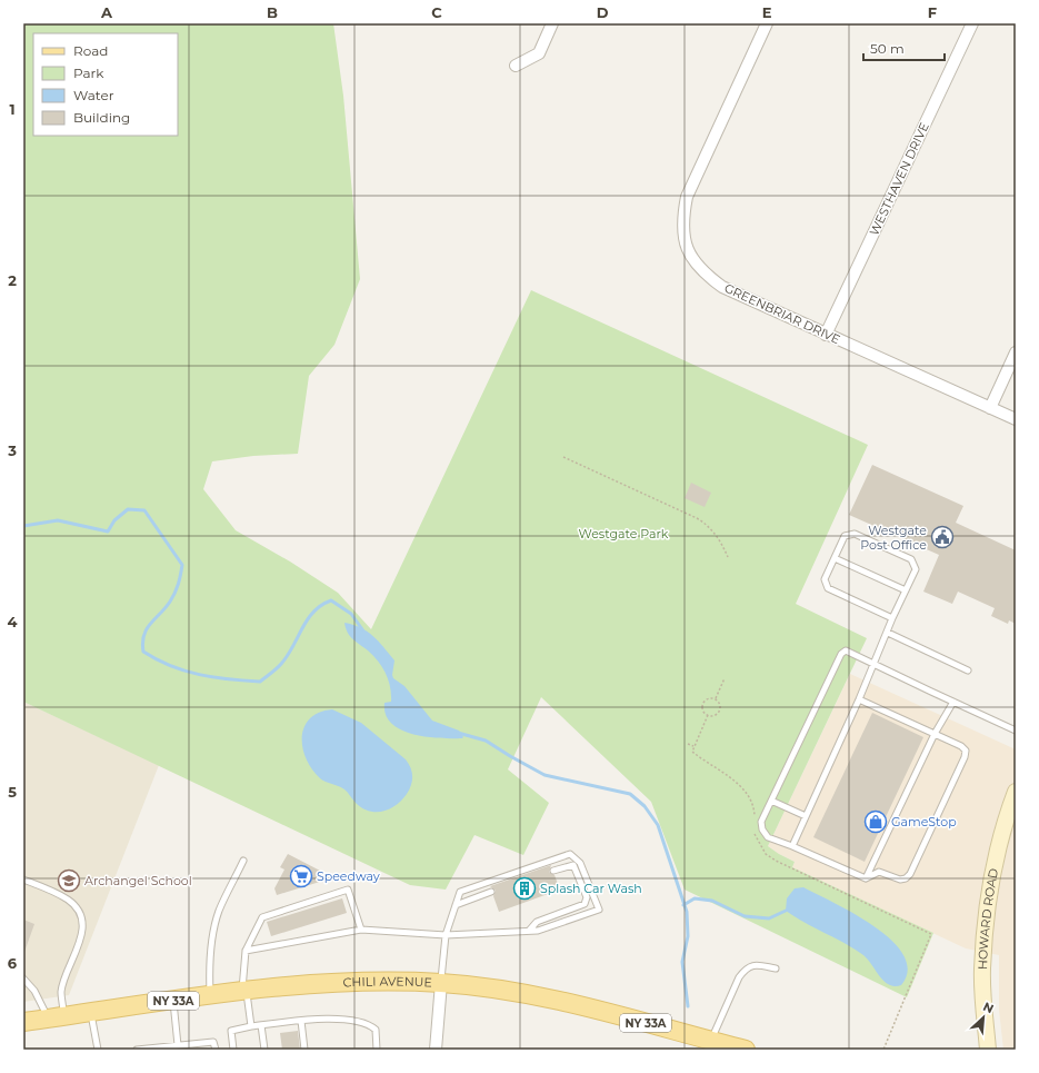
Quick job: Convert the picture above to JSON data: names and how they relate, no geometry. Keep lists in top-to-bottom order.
{
  "streets": {
    "main road": ["HOWARD ROAD", "CHILI AVENUE", "NY 33A"],
    "street": ["WESTHAVEN DRIVE", "GREENBRIAR DRIVE"]
  },
  "crossings": [
    ["WESTHAVEN DRIVE", "GREENBRIAR DRIVE"]
  ],
  "parks": ["Westgate Park"],
  "places": {
    "public building": ["Westgate Post Office"],
    "shop": ["GameStop"],
    "supermarket": ["Speedway"],
    "school or university": ["Archangel School"],
    "building": ["Splash Car Wash"]
  },
  "legend": [
    "Road",
    "Park",
    "Water",
    "Building"
  ],
  "scale_bar": "50 m",
  "north": "top right",
  "grid": {
    "columns": [
      "A",
      "B",
      "C",
      "D",
      "E",
      "F"
    ],
    "rows": [
      "1",
      "2",
      "3",
      "4",
      "5",
      "6"
    ]
  }
}
